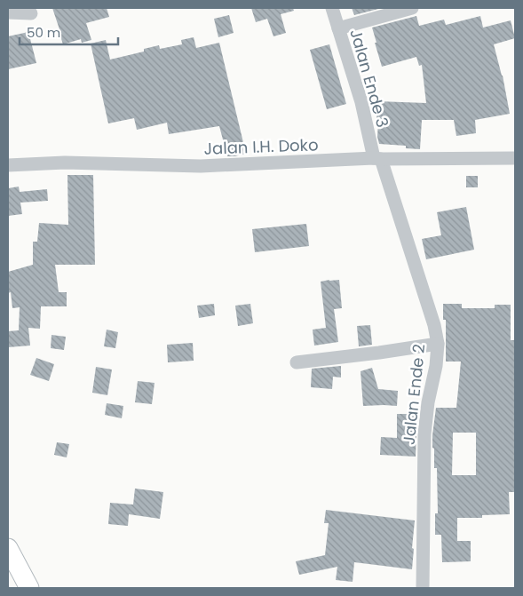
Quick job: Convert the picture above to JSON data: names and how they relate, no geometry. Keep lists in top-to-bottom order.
{
  "streets": {
    "street": ["Jalan Ende 3", "Jalan I.H. Doko", "Jalan Ende 2"]
  },
  "crossings": [
    ["Jalan Ende 3", "Jalan I.H. Doko"],
    ["Jalan Ende 3", "Jalan Ende 2"],
    ["Jalan I.H. Doko", "Jalan Ende 2"]
  ],
  "scale_bar": "50 m"
}
